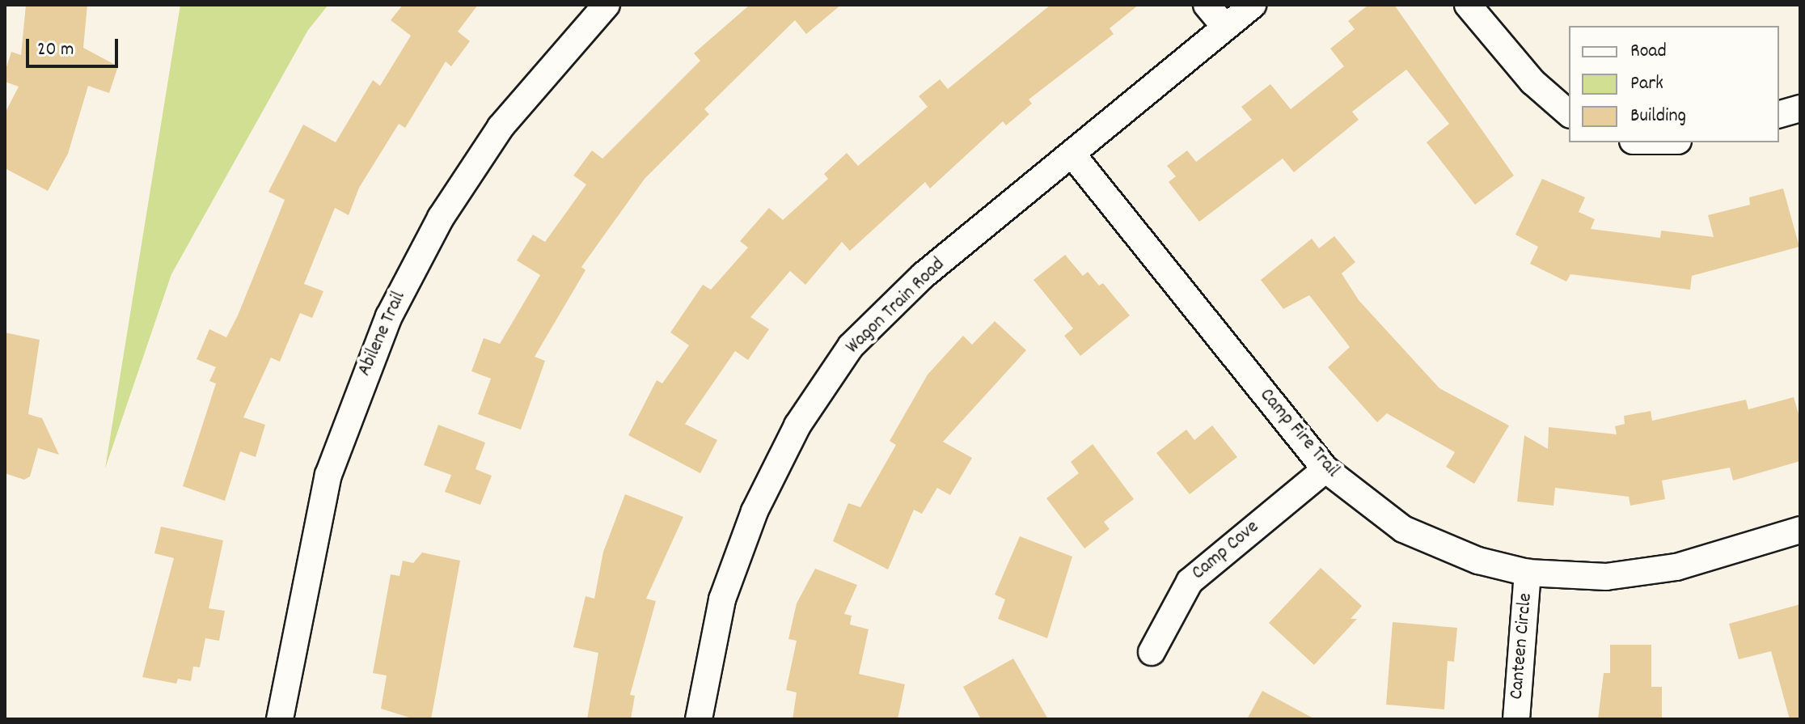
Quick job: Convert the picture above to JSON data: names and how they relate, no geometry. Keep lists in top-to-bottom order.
{
  "streets": {
    "street": [
      "Wagon Train Road",
      "Abilene Trail",
      "Camp Fire Trail",
      "Camp Cove",
      "Canteen Circle"
    ]
  },
  "crossings": [
    ["Wagon Train Road", "Camp Fire Trail"],
    ["Camp Fire Trail", "Camp Cove"],
    ["Camp Fire Trail", "Canteen Circle"]
  ],
  "legend": ["Road", "Park", "Building"],
  "scale_bar": "20 m"
}
